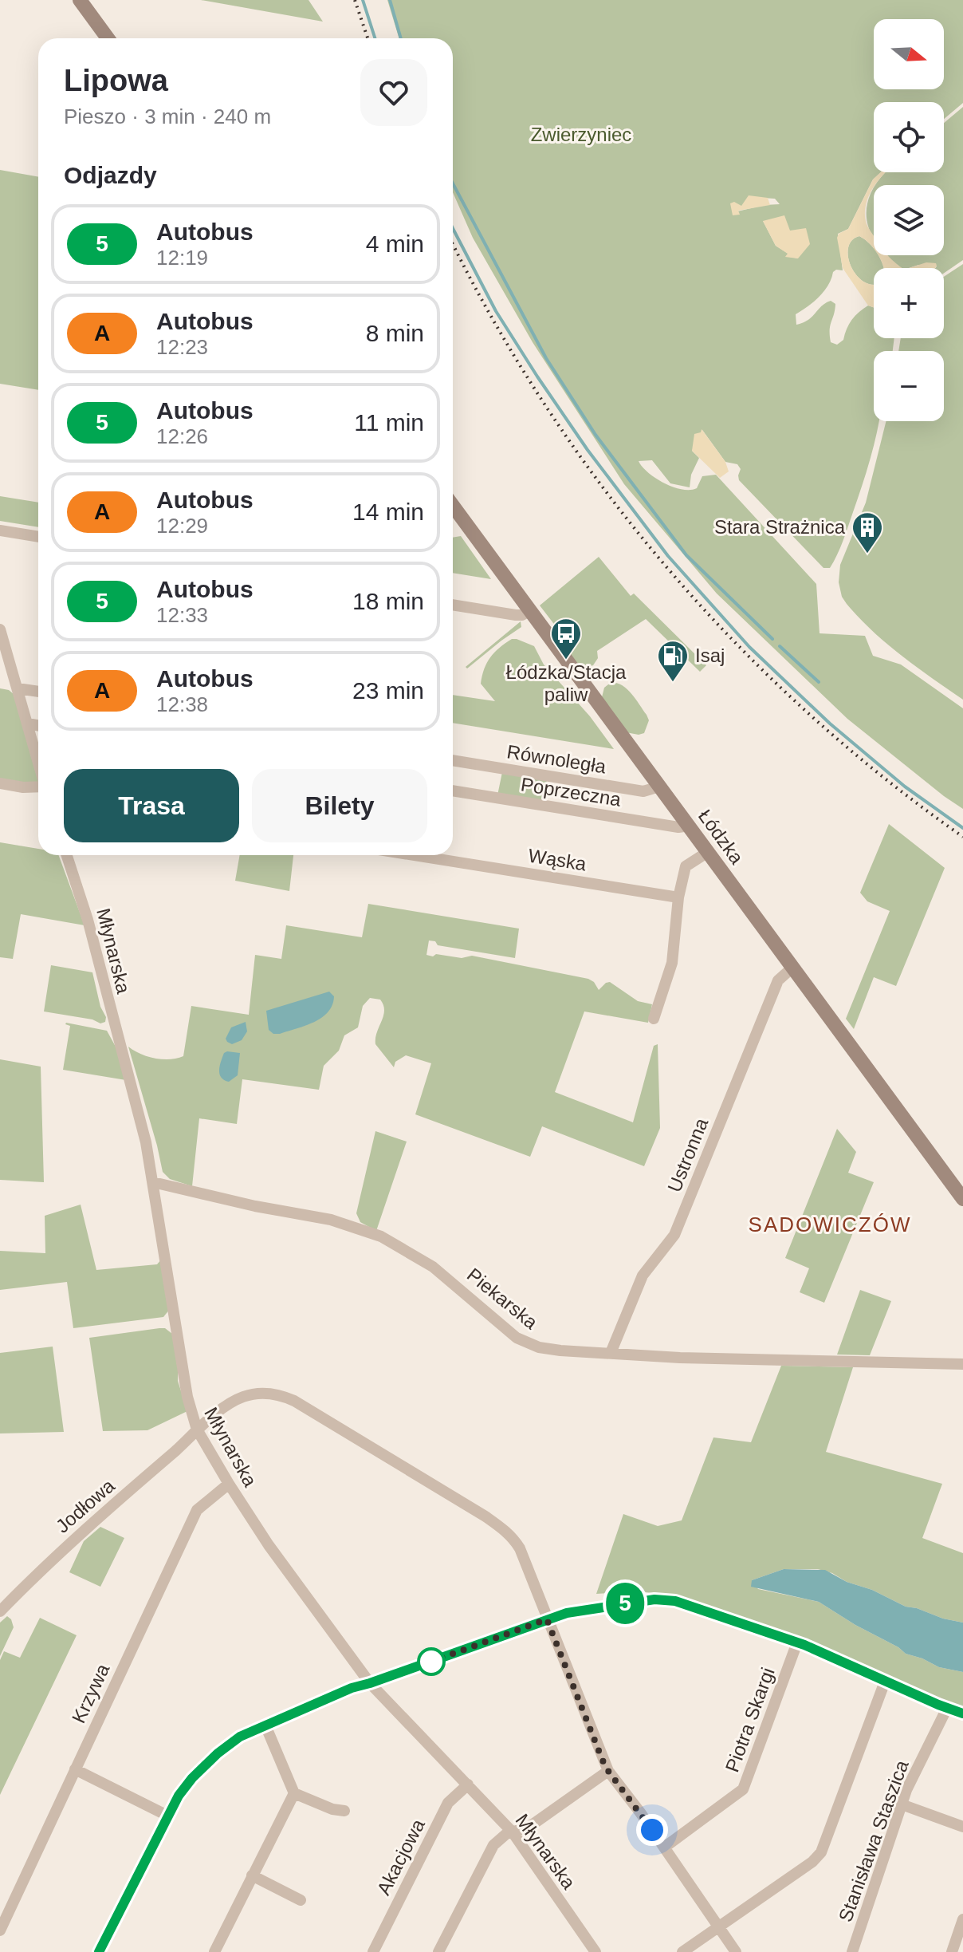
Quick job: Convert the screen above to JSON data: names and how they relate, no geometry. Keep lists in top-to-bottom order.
{
  "streets": {
    "main road": ["Łódzka"],
    "street": [
      "Równoległa",
      "Poprzeczna",
      "Wąska",
      "Młynarska",
      "Ustronna",
      "Piekarska",
      "Jodłowa",
      "Krzywa",
      "Piotra Skargi",
      "Stanisława Staszica",
      "Akacjowa"
    ]
  },
  "crossings": [
    ["Równoległa", "Łódzka"],
    ["Poprzeczna", "Łódzka"],
    ["Łódzka", "Ustronna"],
    ["Młynarska", "Piekarska"],
    ["Młynarska", "Jodłowa"],
    ["Młynarska", "Krzywa"],
    ["Młynarska", "Akacjowa"],
    ["Ustronna", "Piekarska"],
    ["Jodłowa", "Piotra Skargi"]
  ],
  "districts": ["SADOWICZÓW"],
  "parks": ["Zwierzyniec"],
  "places": {
    "building": ["Stara Strażnica"],
    "bus stop": ["Łódzka/Stacja paliw"],
    "fuel station": ["Isaj"]
  },
  "lines": ["bus line 5"],
  "north": "right",
  "page": {
    "on_map": "5",
    "map_buttons": ["+", "−"],
    "heading": [
      ["Lipowa", "Pieszo · 3 min · 240 m"],
      "Odjazdy"
    ],
    "list": [
      {
        "mark": "5",
        "name": "Autobus",
        "note": "12:19",
        "value": "4 min"
      },
      {
        "mark": "A",
        "name": "Autobus",
        "note": "12:23",
        "value": "8 min"
      },
      {
        "mark": "5",
        "name": "Autobus",
        "note": "12:26",
        "value": "11 min"
      },
      {
        "mark": "A",
        "name": "Autobus",
        "note": "12:29",
        "value": "14 min"
      },
      {
        "mark": "5",
        "name": "Autobus",
        "note": "12:33",
        "value": "18 min"
      },
      {
        "mark": "A",
        "name": "Autobus",
        "note": "12:38",
        "value": "23 min"
      }
    ],
    "buttons": ["Trasa", "Bilety"]
  }
}
